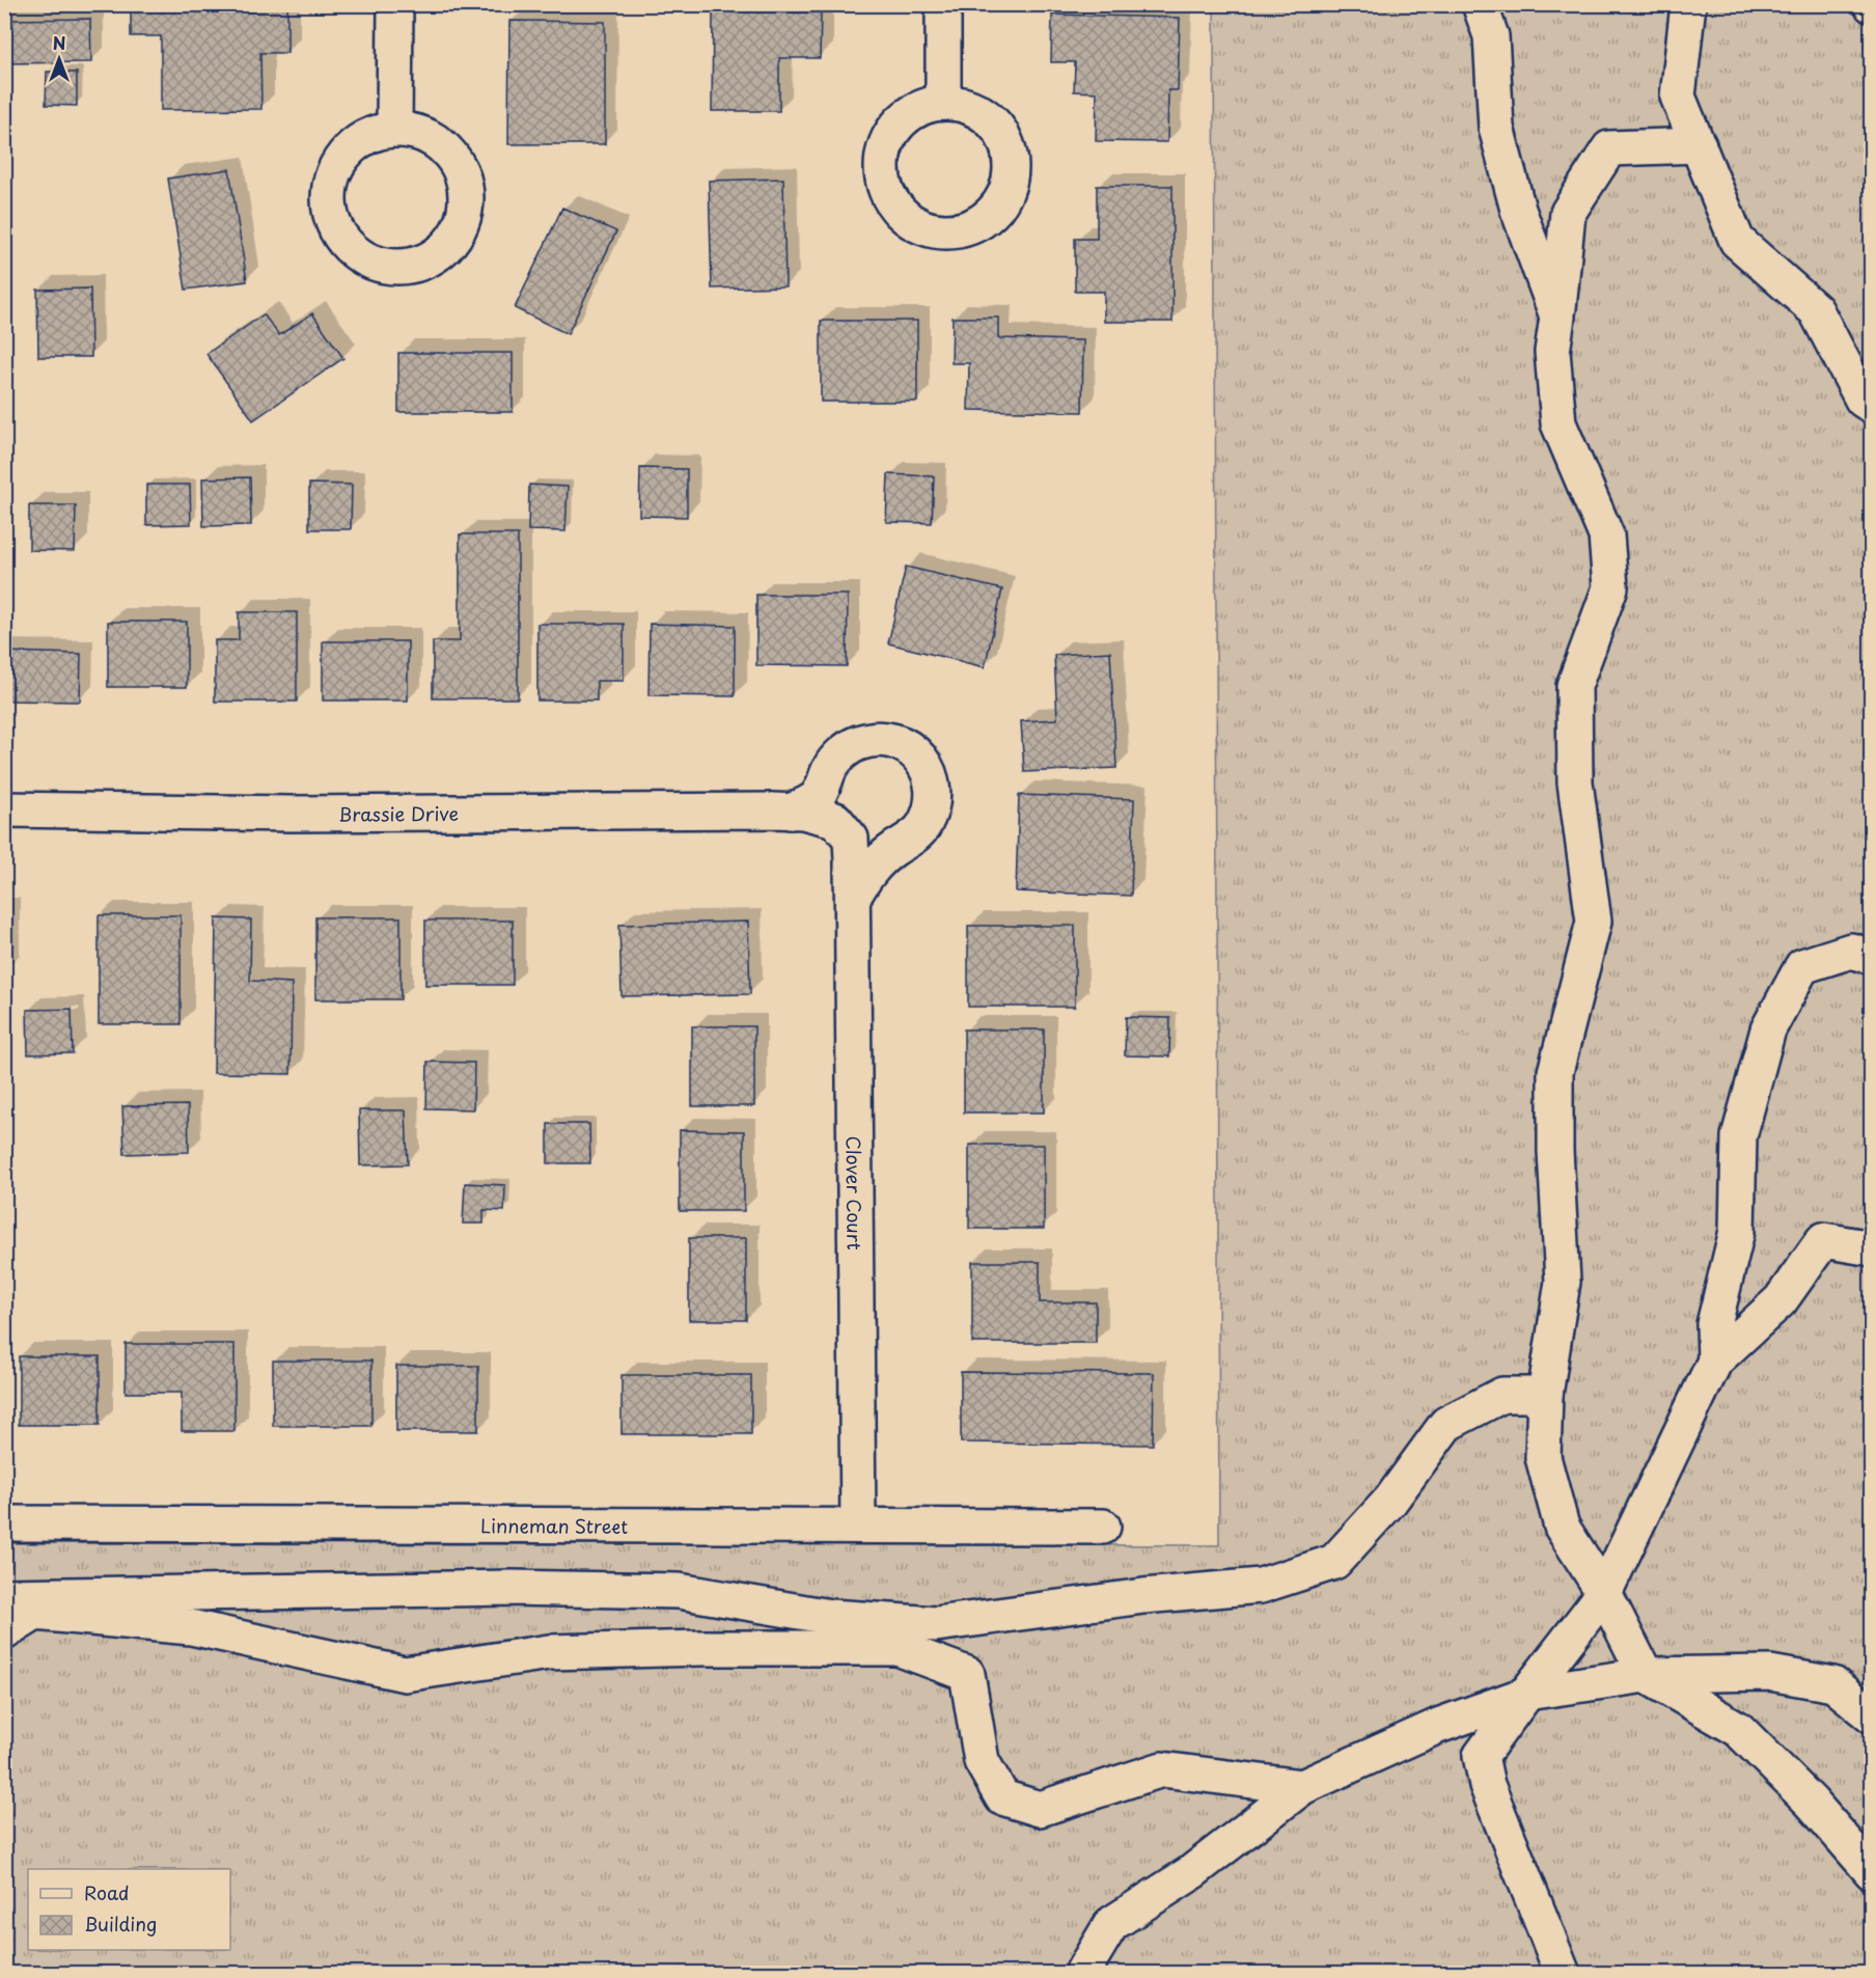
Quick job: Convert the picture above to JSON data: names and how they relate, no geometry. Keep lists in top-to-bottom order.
{
  "streets": {
    "street": ["Brassie Drive", "Clover Court", "Linneman Street"]
  },
  "crossings": [
    ["Brassie Drive", "Clover Court"],
    ["Clover Court", "Linneman Street"]
  ],
  "legend": ["Road", "Building"],
  "north": "top"
}
